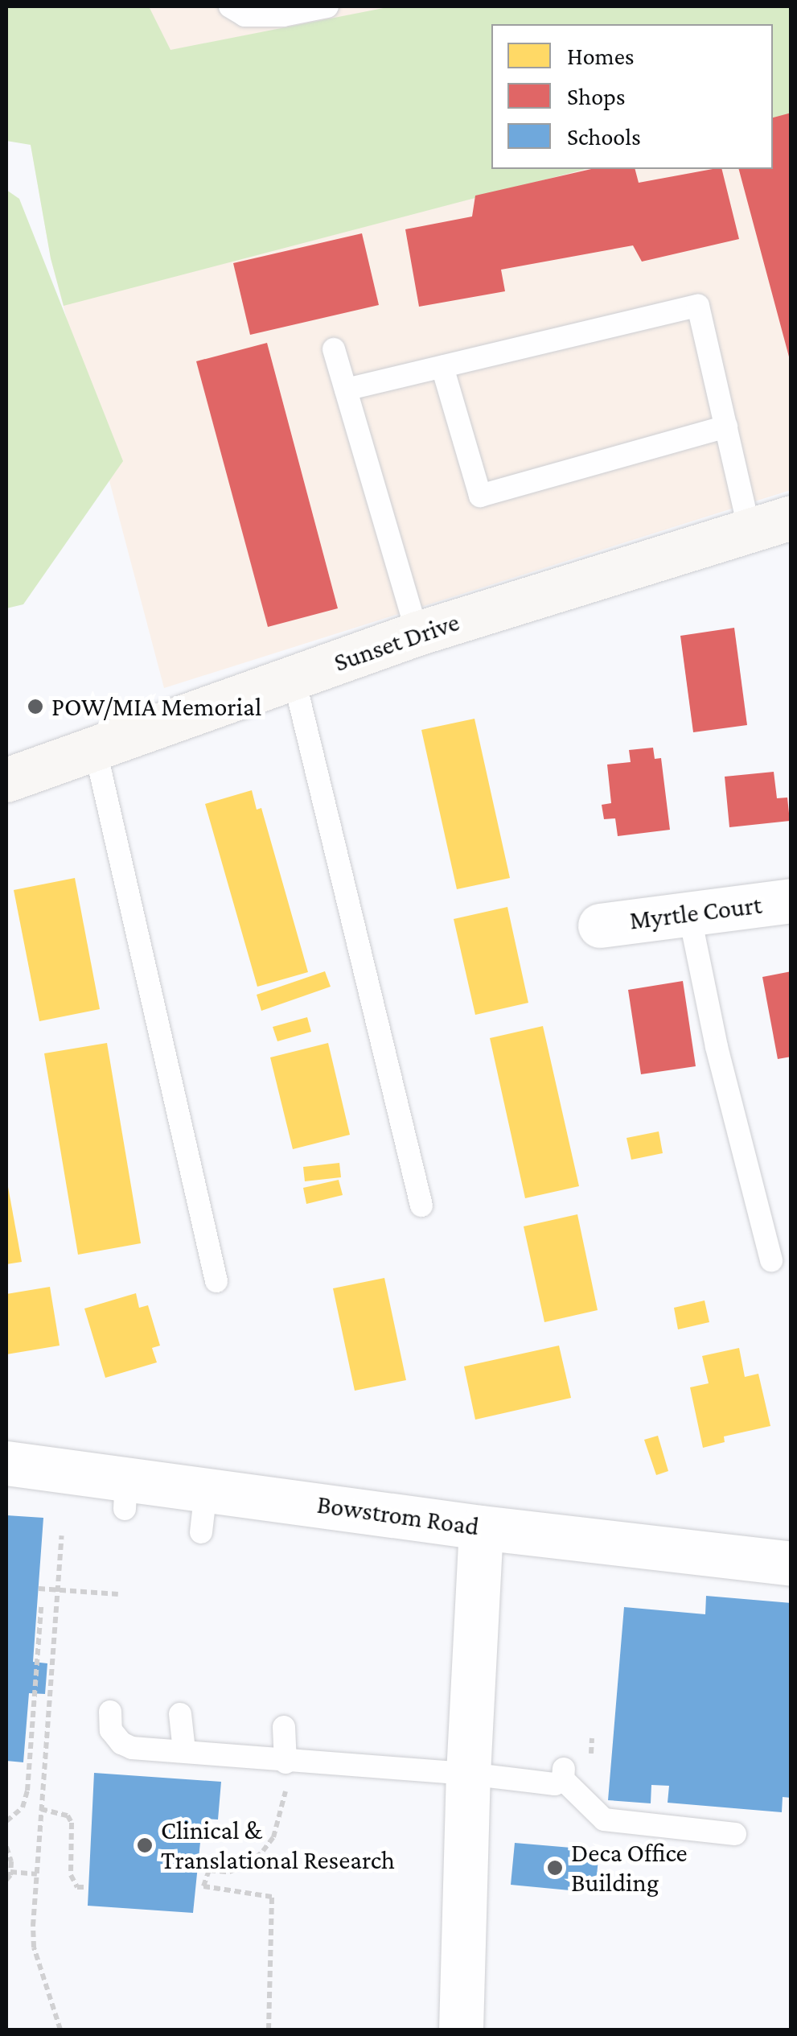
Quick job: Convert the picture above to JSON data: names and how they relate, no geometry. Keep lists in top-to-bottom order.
{
  "streets": {
    "street": ["Sunset Drive", "Myrtle Court", "Bowstrom Road"]
  },
  "places": ["POW/MIA Memorial", "Clinical & Translational Research", "Deca Office Building"],
  "legend": ["Homes", "Shops", "Schools"]
}
